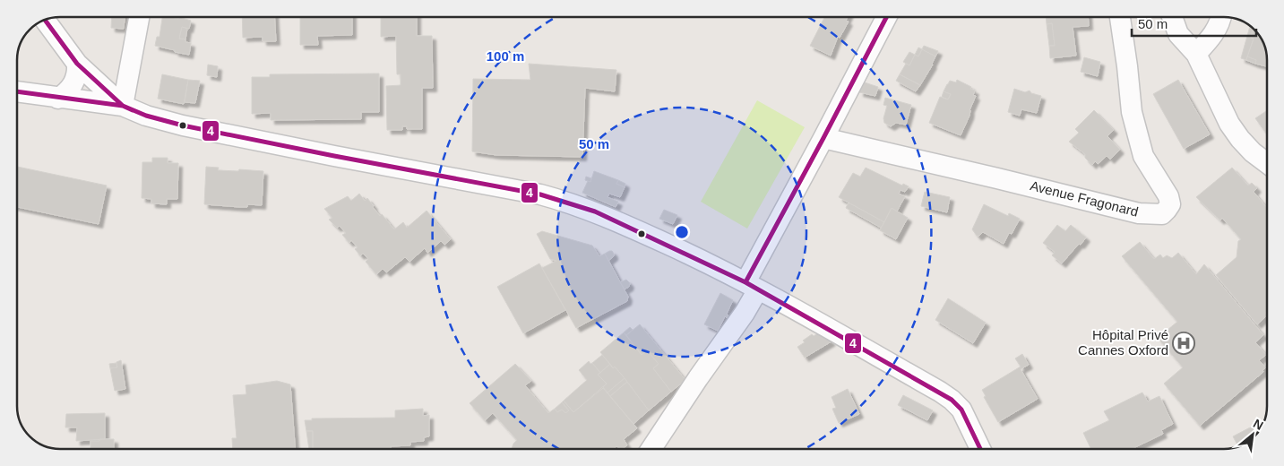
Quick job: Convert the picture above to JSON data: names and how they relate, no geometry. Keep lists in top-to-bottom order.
{
  "streets": {
    "street": ["Avenue Fragonard"]
  },
  "places": {
    "hospital": ["Hôpital Privé Cannes Oxford"]
  },
  "lines": ["transit line 4"],
  "scale_bar": "50 m",
  "north": "top right",
  "rings": ["100 m", "50 m"]
}
